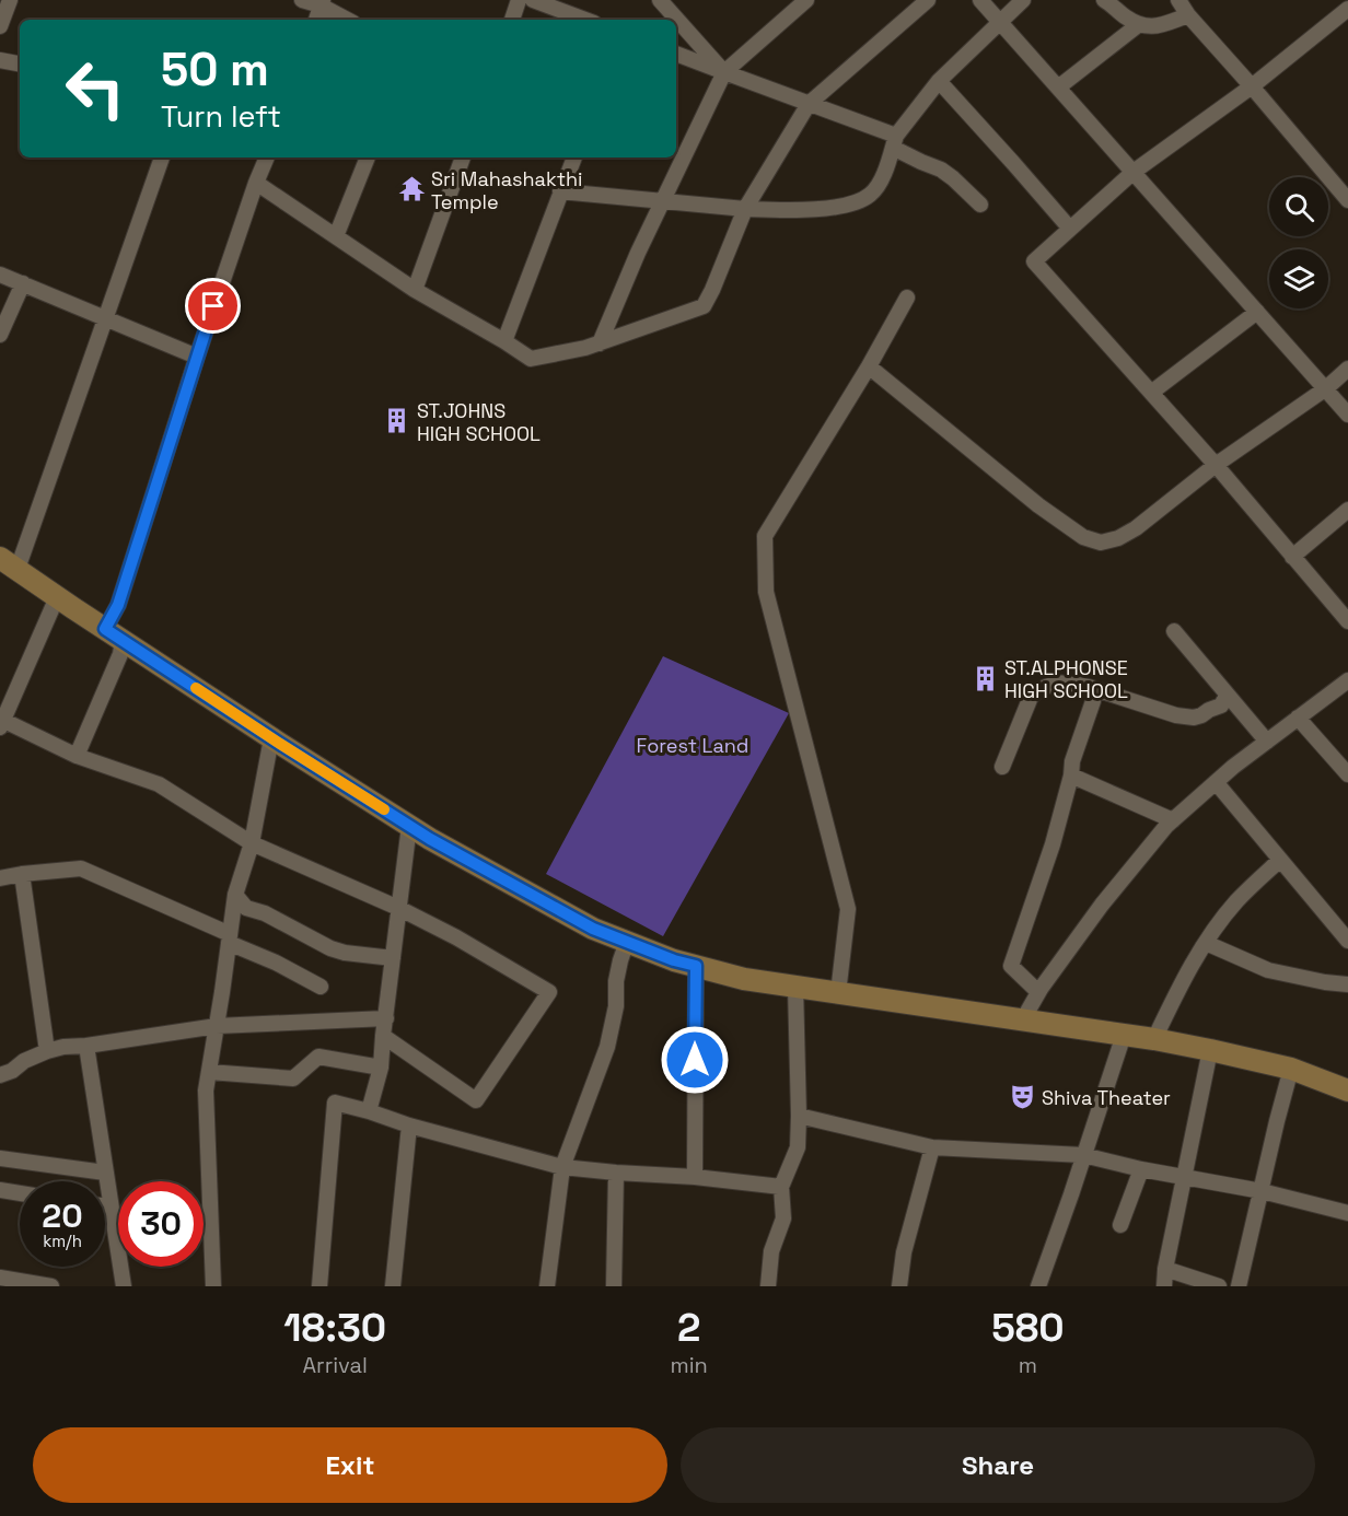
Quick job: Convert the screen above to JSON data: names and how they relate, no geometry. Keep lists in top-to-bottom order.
{
  "parks": ["Forest Land"],
  "places": {
    "temple": ["Sri Mahashakthi Temple"],
    "building": ["ST.JOHNS HIGH SCHOOL", "ST.ALPHONSE HIGH SCHOOL"],
    "theatre": ["Shiva Theater"]
  },
  "page": {
    "turn": ["50 m", "Turn left"],
    "speed": "20 km/h",
    "limit": "30",
    "eta": [
      "18:30",
      "Arrival",
      "2",
      "min",
      "580",
      "m"
    ],
    "buttons": ["Exit", "Share"]
  }
}
